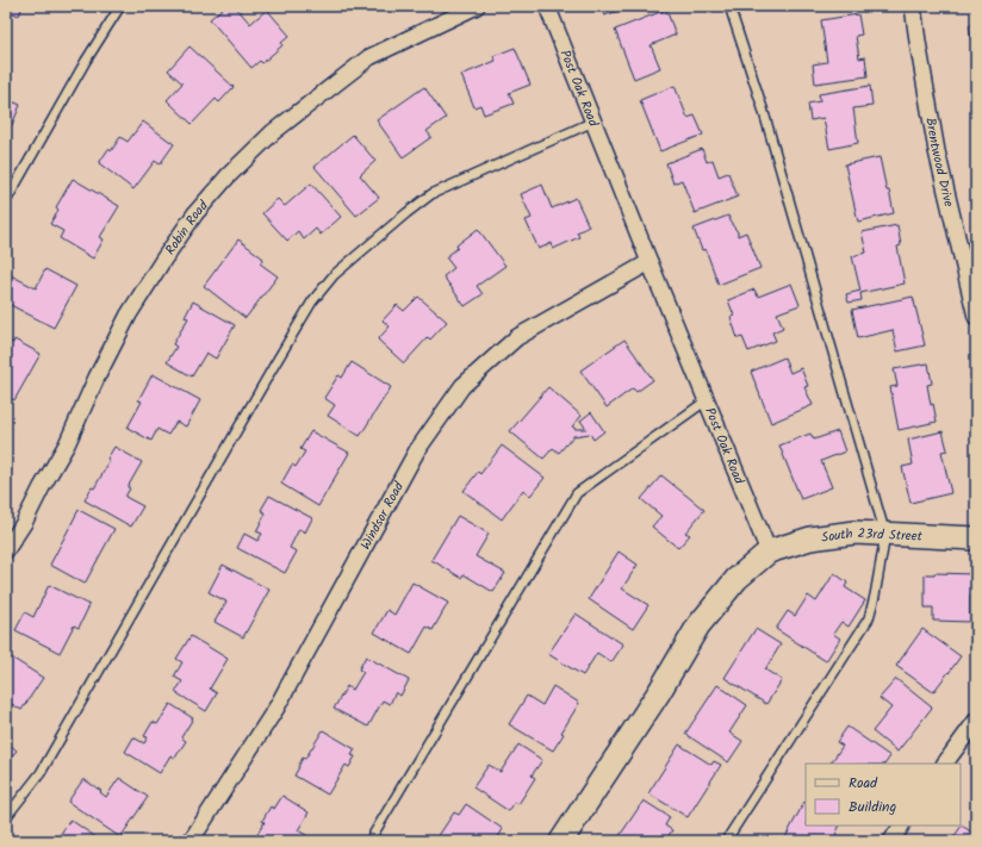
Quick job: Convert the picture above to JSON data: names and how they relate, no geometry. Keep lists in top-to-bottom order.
{
  "streets": {
    "street": [
      "Post Oak Road",
      "Brentwood Drive",
      "Robin Road",
      "Windsor Road",
      "South 23rd Street"
    ]
  },
  "crossings": [
    ["Post Oak Road", "Windsor Road"],
    ["Post Oak Road", "South 23rd Street"]
  ],
  "legend": ["Road", "Building"]
}
